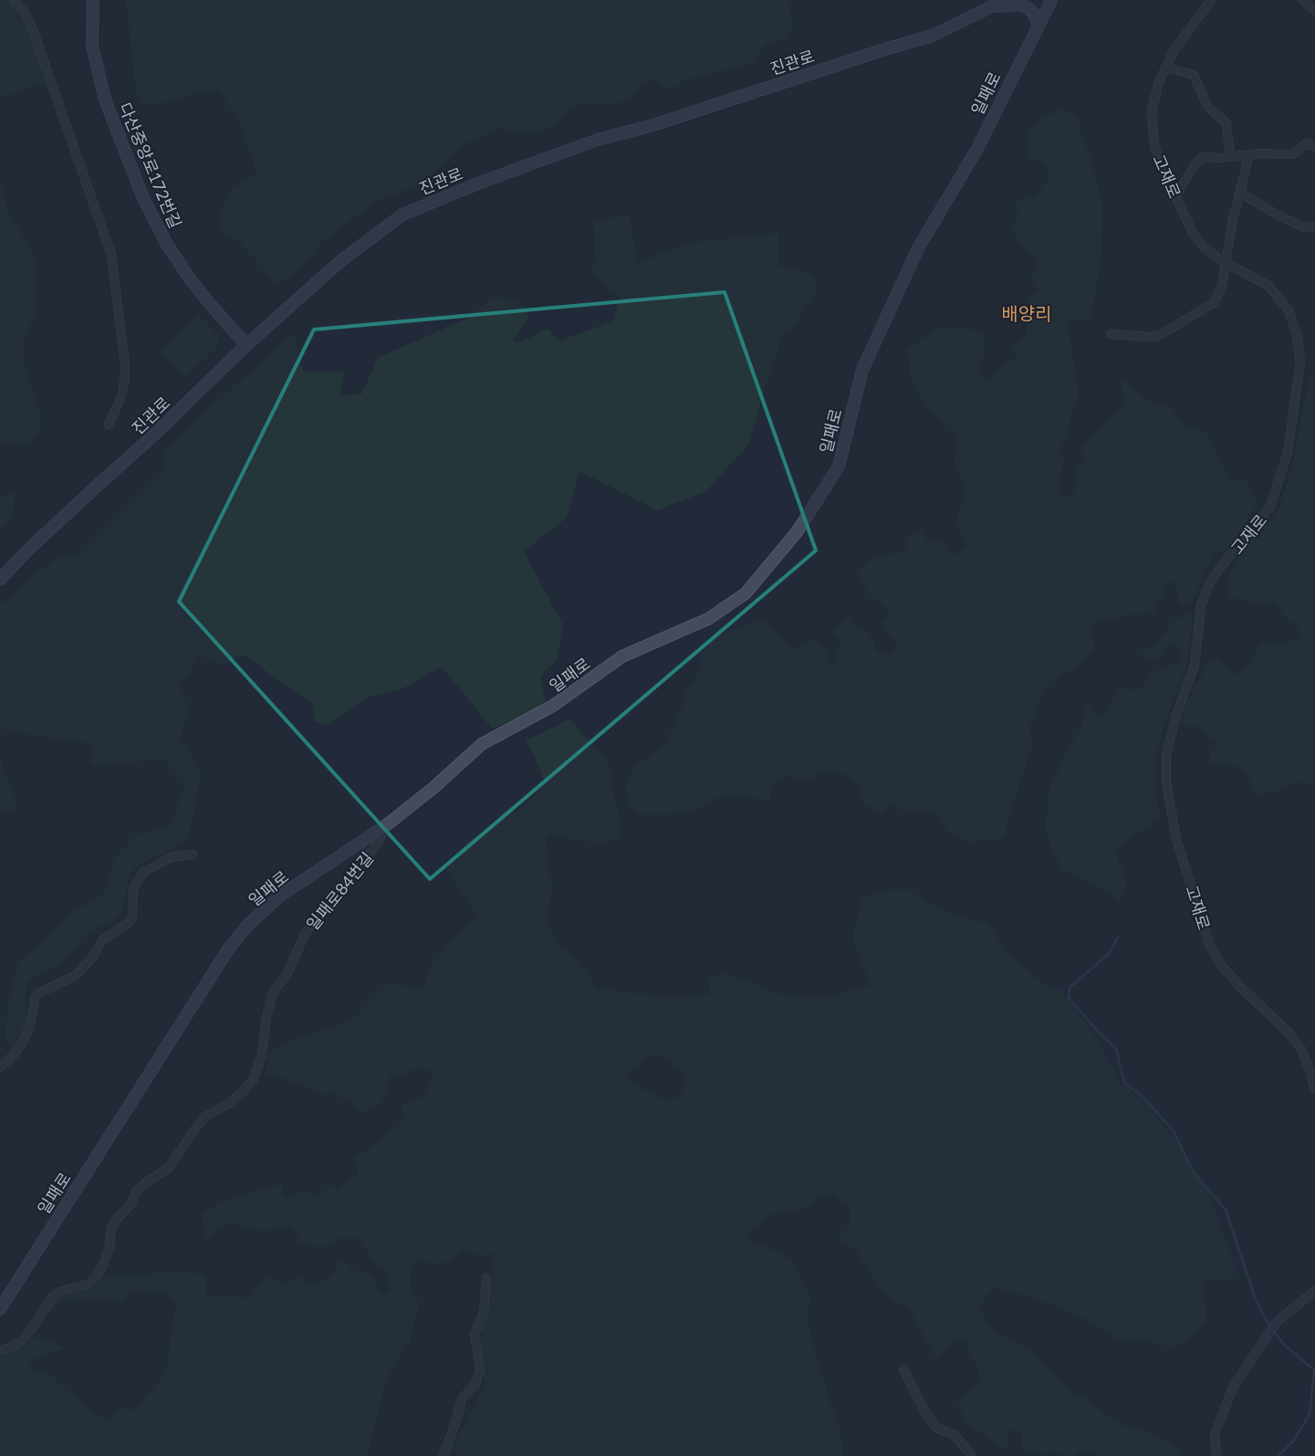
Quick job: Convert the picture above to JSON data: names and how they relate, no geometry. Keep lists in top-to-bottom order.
{
  "streets": {
    "street": [
      "진관로",
      "일패로",
      "다산중앙로172번길",
      "고재로",
      "일패로84번길"
    ]
  },
  "crossings": [
    ["진관로", "다산중앙로172번길"],
    ["일패로", "일패로84번길"]
  ],
  "districts": ["배양리"]
}
